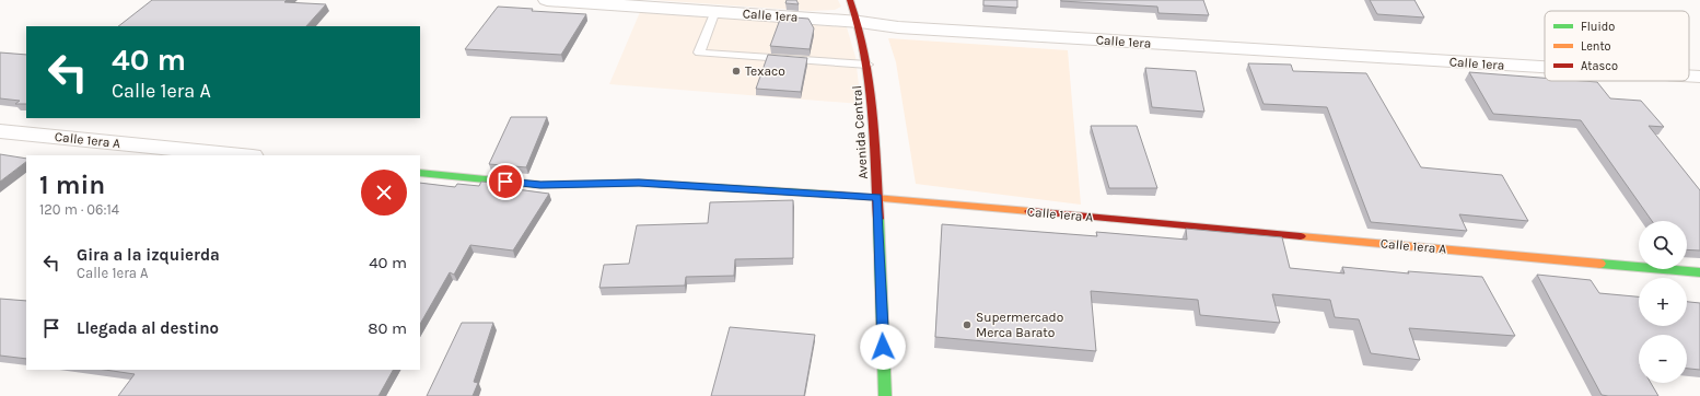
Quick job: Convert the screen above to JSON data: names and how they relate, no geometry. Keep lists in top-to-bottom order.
{
  "streets": {
    "street": ["Calle 1era", "Avenida Central", "Calle 1era A"]
  },
  "crossings": [
    ["Calle 1era", "Avenida Central"],
    ["Avenida Central", "Calle 1era A"]
  ],
  "places": ["Texaco", "Supermercado Merca Barato"],
  "legend": ["Fluido", "Lento", "Atasco"],
  "page": {
    "turn": ["40 m", "Calle 1era A"],
    "heading": ["1 min", "120 m · 06:14"],
    "map_buttons": ["+", "−"],
    "list": [
      {
        "name": "Gira a la izquierda",
        "note": "Calle 1era A",
        "value": "40 m"
      },
      {
        "name": "Llegada al destino",
        "value": "80 m"
      }
    ]
  }
}
